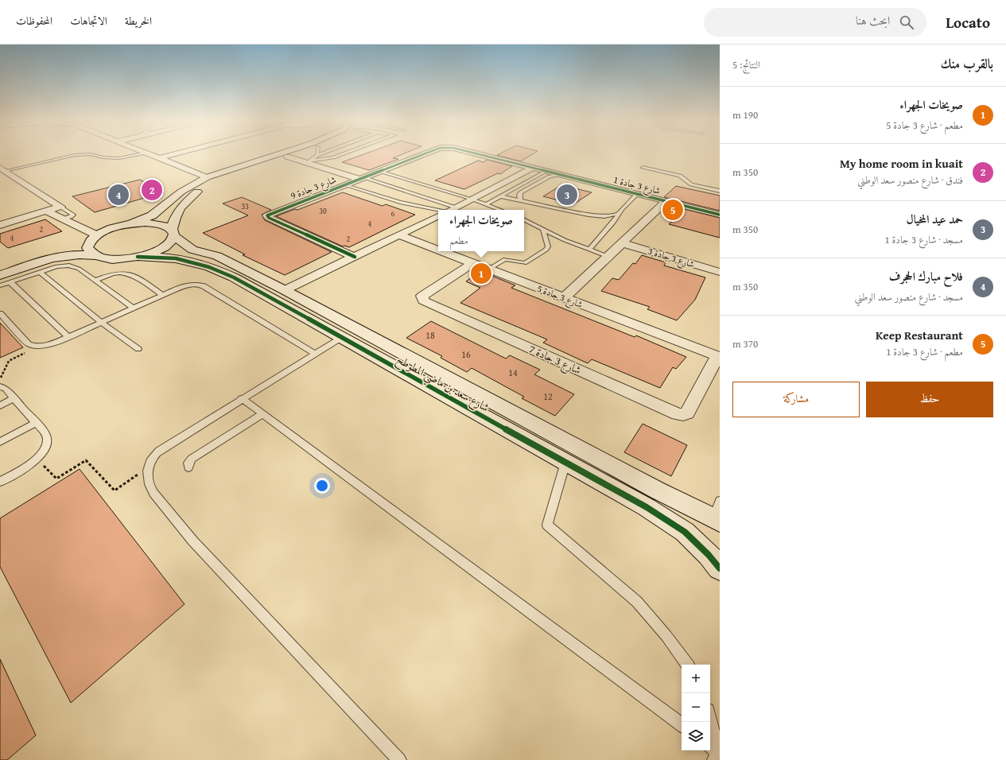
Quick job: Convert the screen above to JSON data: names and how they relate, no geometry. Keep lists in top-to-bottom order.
{
  "streets": {
    "street": [
      "شارع 3 جادة 1",
      "شارع 3 جادة 9",
      "شارع 3 جادة 3",
      "شارع 3 جادة 5",
      "شارع 3 جادة 7",
      "شارع سعد بن ماضي المطوطح"
    ]
  },
  "crossings": [
    ["شارع 3 جادة 1", "شارع 3 جادة 9"],
    ["شارع 3 جادة 1", "شارع 3 جادة 3"],
    ["شارع 3 جادة 1", "شارع 3 جادة 5"],
    ["شارع 3 جادة 5", "شارع 3 جادة 7"]
  ],
  "house_numbers": [
    "33",
    "30",
    "6",
    "4",
    "2",
    "4",
    "2",
    "18",
    "16",
    "14",
    "12"
  ],
  "page": {
    "header": "Locato",
    "search": "ابحث هنا",
    "nav": ["الخريطة", "الاتجاهات", "المحفوظات"],
    "heading": ["بالقرب منك", "النتائج: 5"],
    "list": [
      {
        "mark": "1",
        "name": "صويخات الجهراء",
        "note": "مطعم · شارع 3 جادة 5",
        "value": "190 m"
      },
      {
        "mark": "2",
        "name": "My home room in kuait",
        "note": "فندق · شارع منصور سعد الوطني",
        "value": "350 m"
      },
      {
        "mark": "3",
        "name": "حمد عيد المخيال",
        "note": "مسجد · شارع 3 جادة 1",
        "value": "350 m"
      },
      {
        "mark": "4",
        "name": "فلاح مبارك الحجرف",
        "note": "مسجد · شارع منصور سعد الوطني",
        "value": "350 m"
      },
      {
        "mark": "5",
        "name": "Keep Restaurant",
        "note": "مطعم · شارع 3 جادة 1",
        "value": "370 m"
      }
    ],
    "pins": [
      "2",
      "3",
      "4",
      "5",
      "1"
    ],
    "popup": ["صويخات الجهراء", "مطعم"],
    "buttons": ["حفظ", "مشاركة"],
    "map_buttons": ["+", "−"]
  }
}
